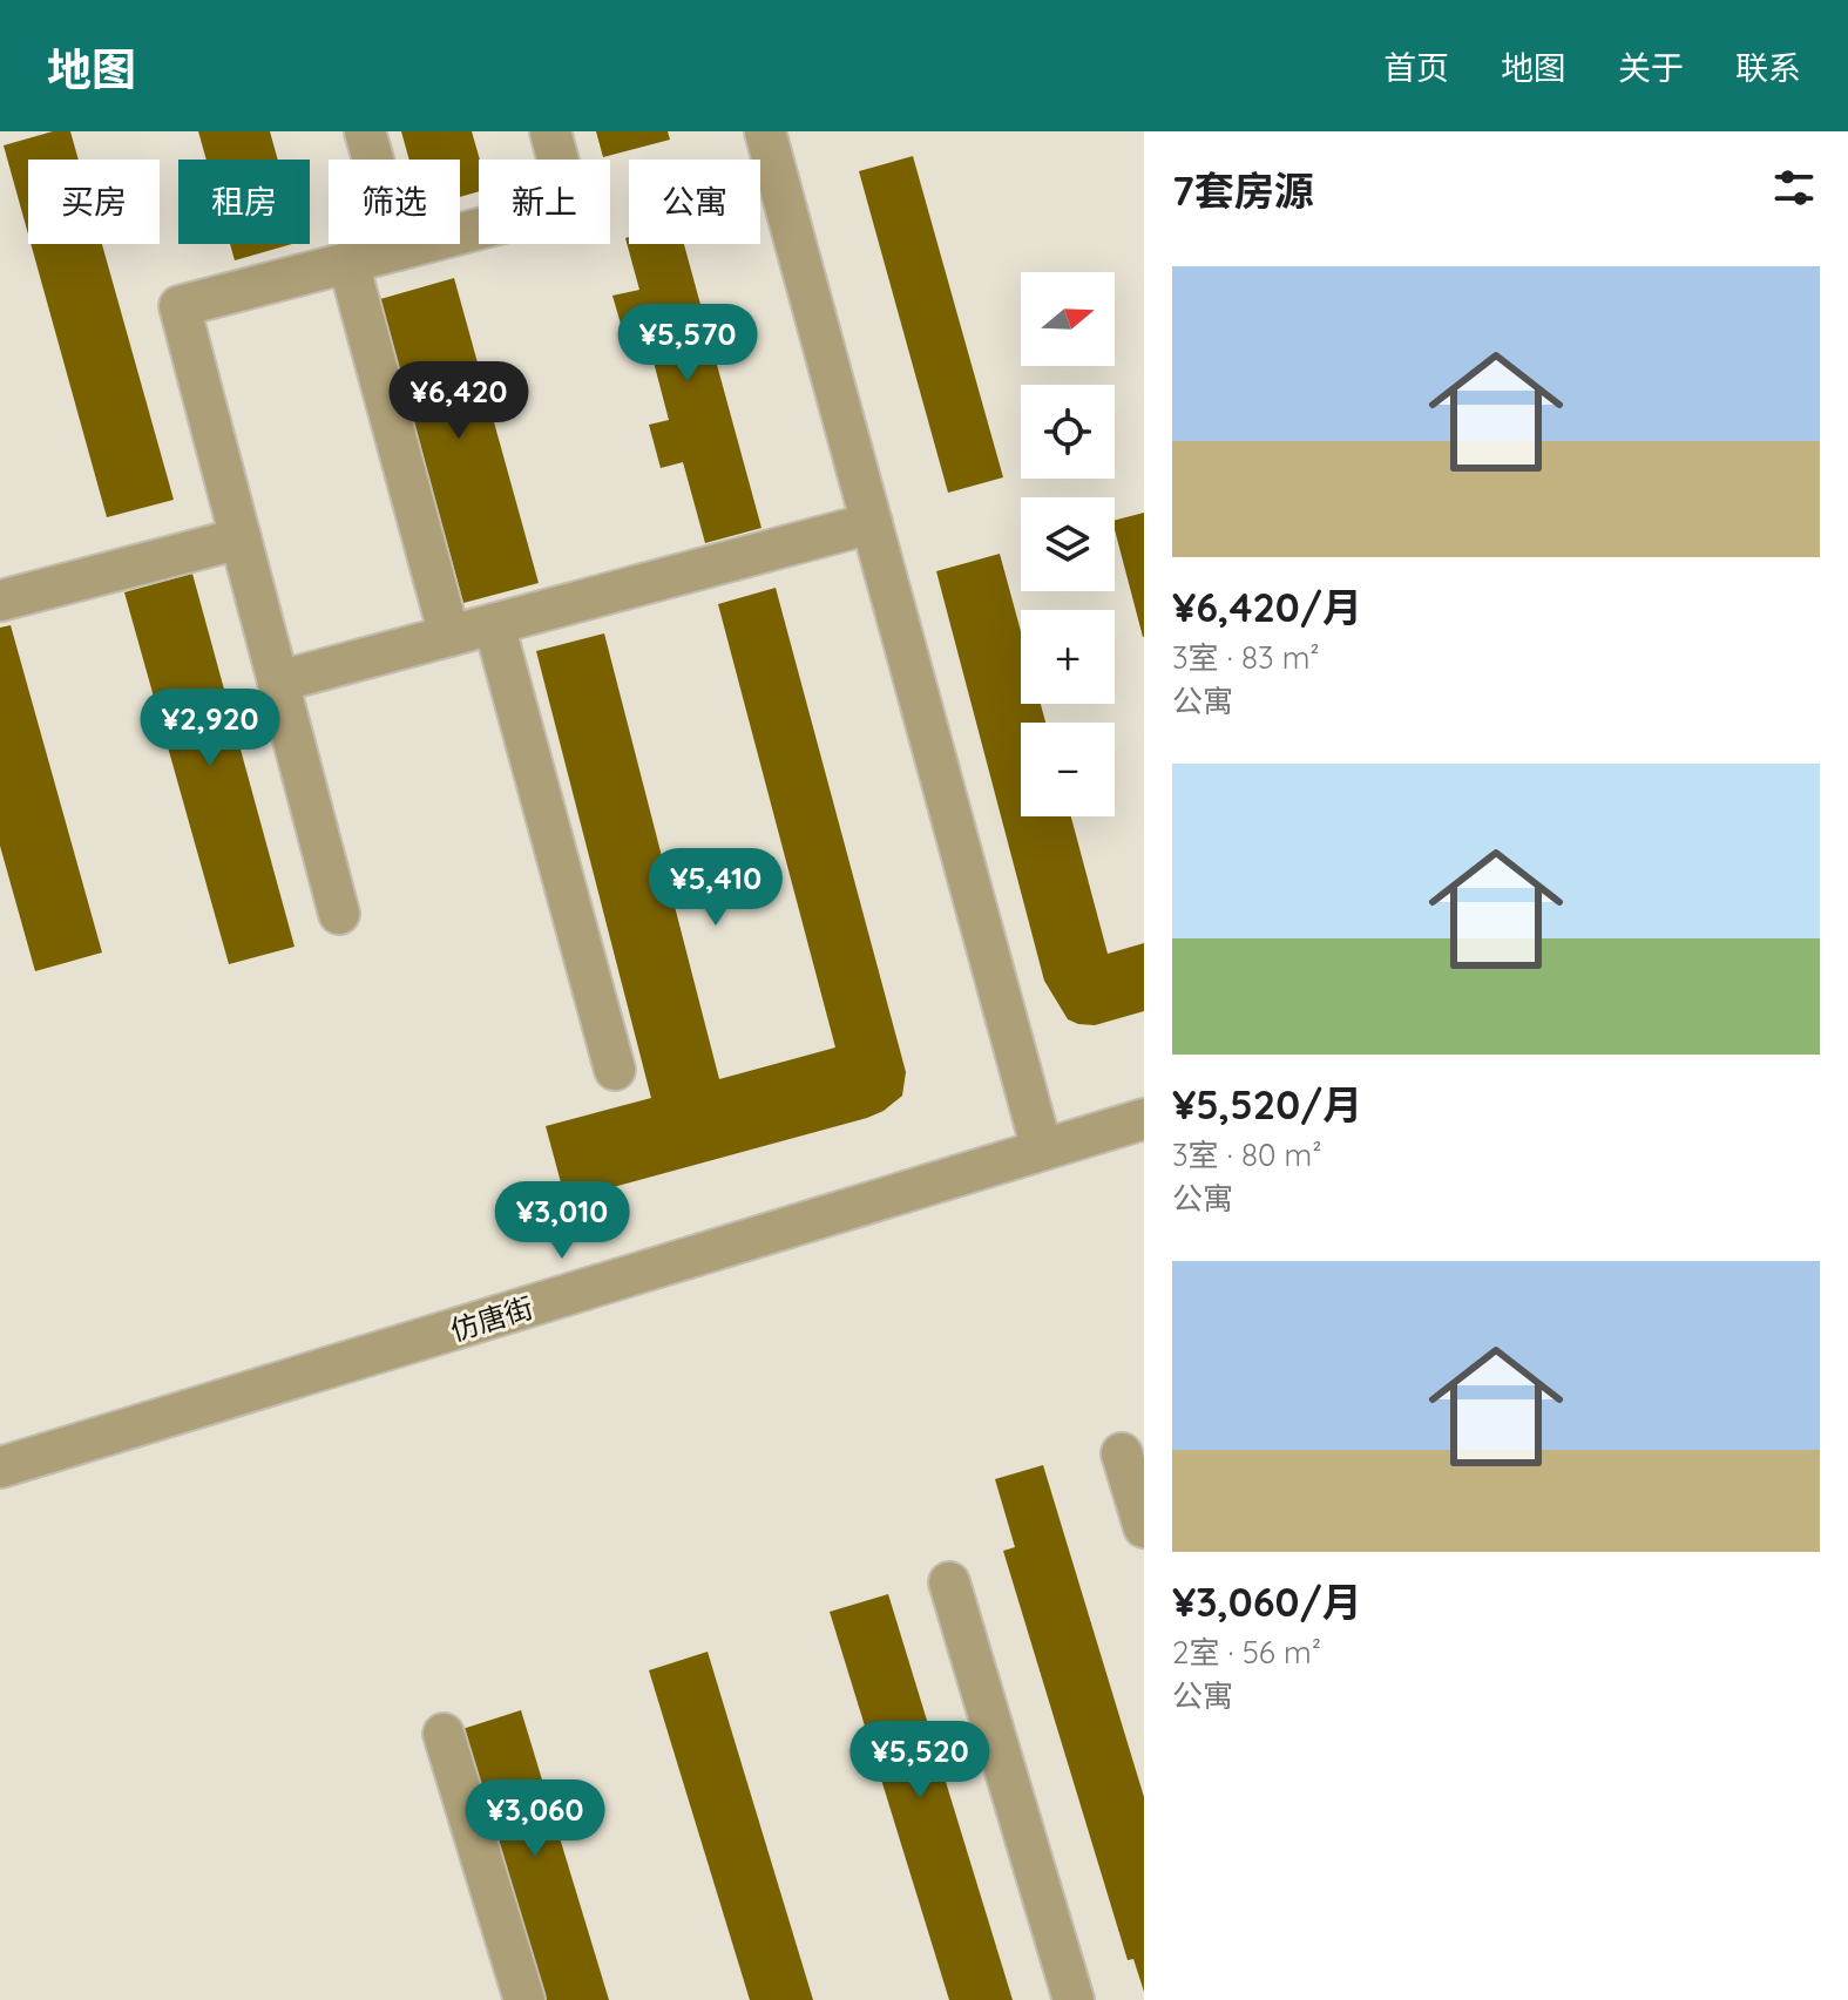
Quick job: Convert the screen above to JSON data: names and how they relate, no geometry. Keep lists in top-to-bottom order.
{
  "streets": {
    "street": ["仿唐街"]
  },
  "north": "right",
  "page": {
    "header": "地图",
    "nav": [
      "首页",
      "地图",
      "关于",
      "联系"
    ],
    "heading": "7套房源",
    "chip": [
      "买房",
      "租房",
      "筛选",
      "新上",
      "公寓"
    ],
    "list": [
      {
        "name": "¥6,420/月",
        "note": "3室 · 83 m² · 公寓"
      },
      {
        "name": "¥5,520/月",
        "note": "3室 · 80 m² · 公寓"
      },
      {
        "name": "¥3,060/月",
        "note": "2室 · 56 m² · 公寓"
      }
    ],
    "map_buttons": ["+", "−"],
    "price": [
      "¥5,570",
      "¥6,420",
      "¥2,920",
      "¥5,410",
      "¥3,010",
      "¥5,520",
      "¥3,060"
    ]
  }
}
